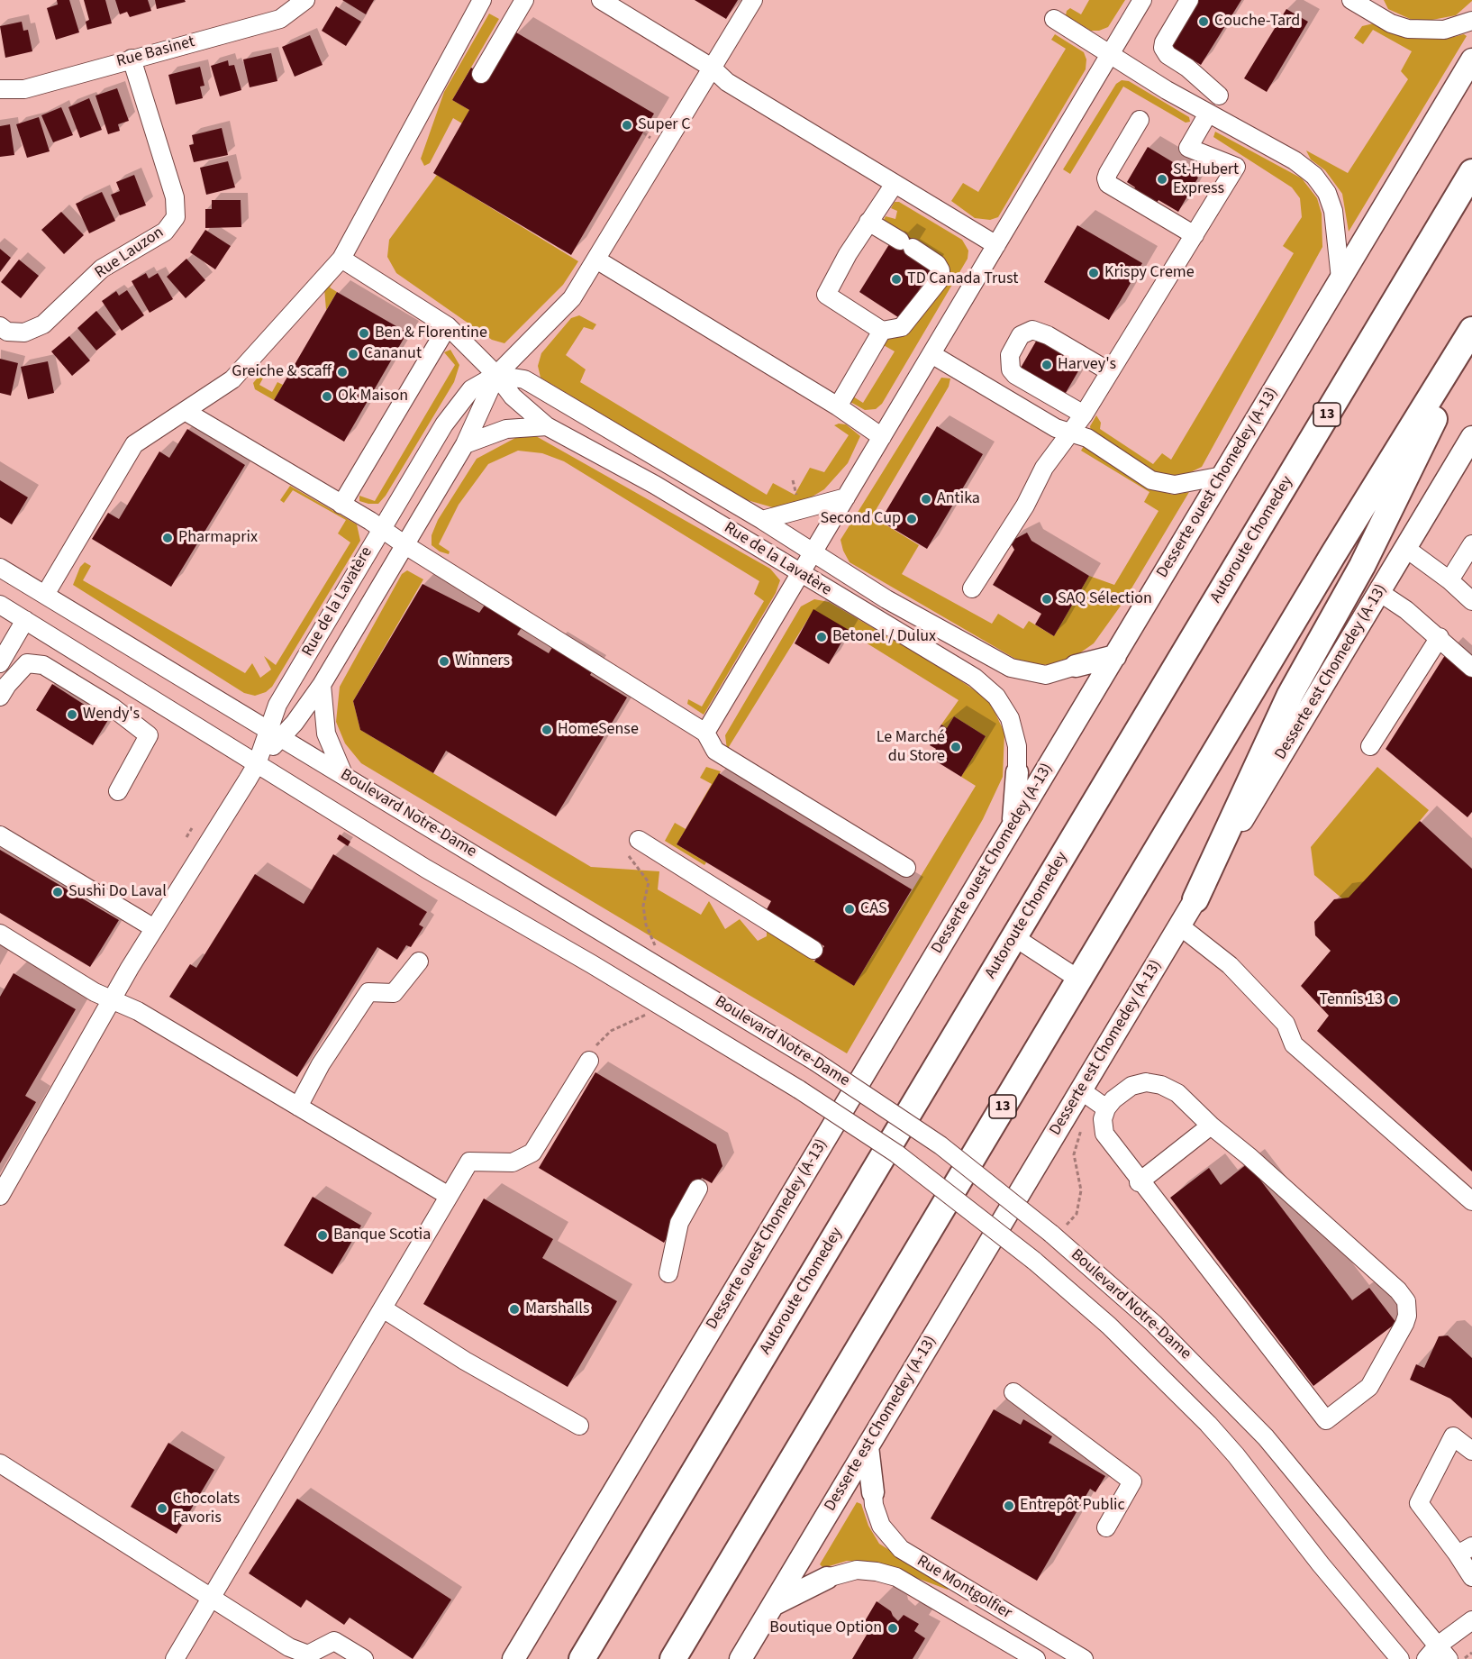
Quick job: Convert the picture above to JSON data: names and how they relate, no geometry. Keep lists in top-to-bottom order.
{
  "streets": {
    "highway": ["13", "Autoroute Chomedey"],
    "main road": ["Desserte ouest Chomedey (A-13)", "Desserte est Chomedey (A-13)"],
    "street": [
      "Rue Basinet",
      "Rue Lauzon",
      "Rue de la Lavatère",
      "Boulevard Notre-Dame",
      "Rue Montgolfier"
    ]
  },
  "crossings": [
    ["Rue Basinet", "Rue Lauzon"],
    ["Rue de la Lavatère", "Boulevard Notre-Dame"]
  ],
  "places": [
    "Couche-Tard",
    "Super C",
    "St-Hubert Express",
    "Krispy Creme",
    "TD Canada Trust",
    "Ben & Florentine",
    "Cananut",
    "Harvey's",
    "Greiche & scaff",
    "Ok Maison",
    "Antika",
    "Second Cup",
    "Pharmaprix",
    "SAQ Sélection",
    "Betonel / Dulux",
    "Winners",
    "Wendy's",
    "HomeSense",
    "Le Marché du Store",
    "Sushi Do Laval",
    "CAS",
    "Tennis 13",
    "Banque Scotia",
    "Marshalls",
    "Entrepôt Public",
    "Chocolats Favoris",
    "Boutique Option"
  ]
}
